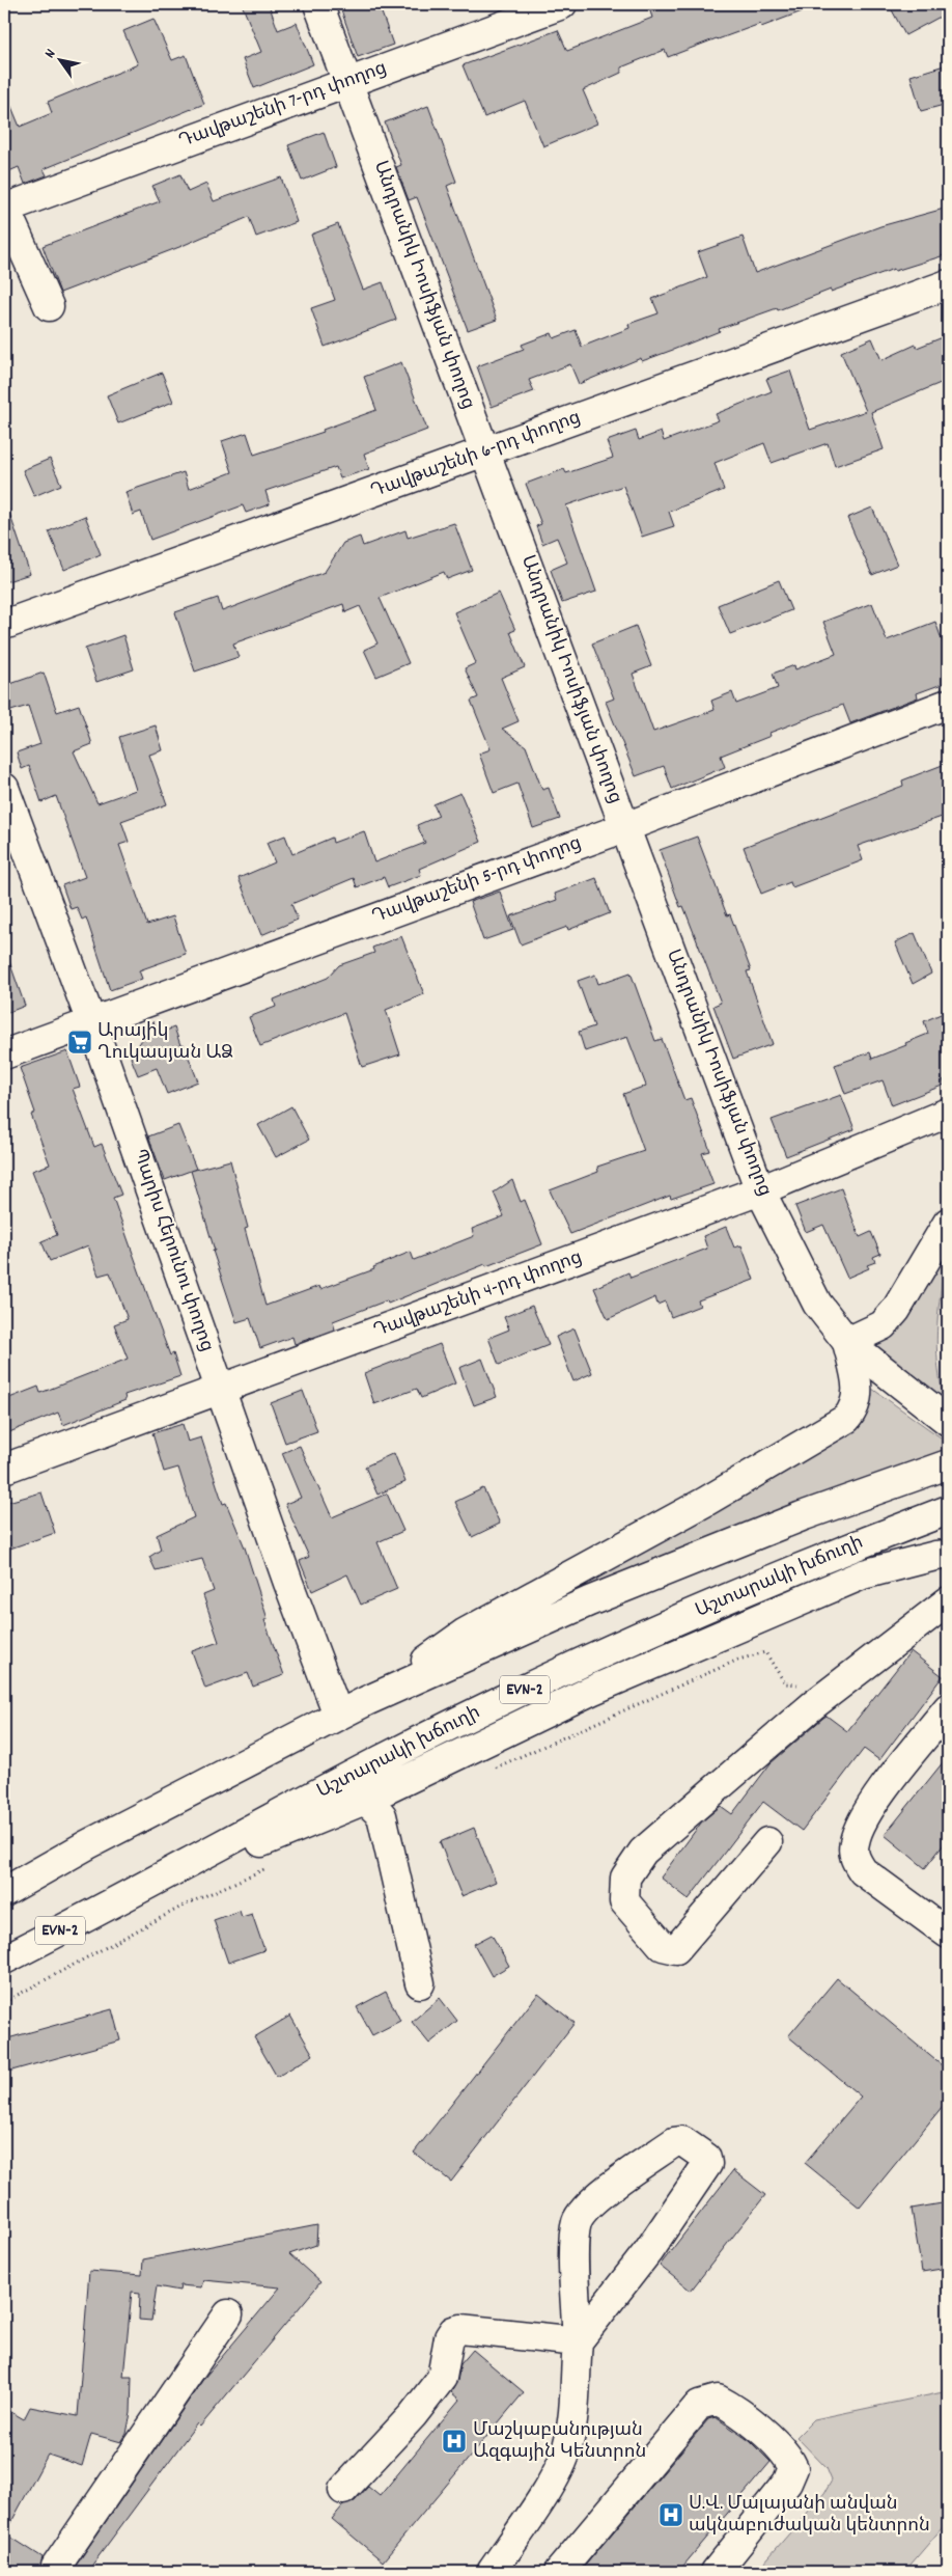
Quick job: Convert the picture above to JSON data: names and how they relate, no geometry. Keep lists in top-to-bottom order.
{
  "streets": {
    "street": [
      "Դավթաշենի 7-րդ փողոց",
      "Անդրանիկ Իոսիֆյան փողոց",
      "Դավթաշենի 6-րդ փողոց",
      "Դավթաշենի 5-րդ փողոց",
      "Պարիս Հերունու փողոց",
      "Դավթաշենի 4-րդ փողոց",
      "Աշտարակի խճուղի",
      "EVN-2"
    ]
  },
  "crossings": [
    ["Դավթաշենի 7-րդ փողոց", "Անդրանիկ Իոսիֆյան փողոց"],
    ["Անդրանիկ Իոսիֆյան փողոց", "Դավթաշենի 6-րդ փողոց"],
    ["Անդրանիկ Իոսիֆյան փողոց", "Դավթաշենի 5-րդ փողոց"],
    ["Անդրանիկ Իոսիֆյան փողոց", "Դավթաշենի 4-րդ փողոց"],
    ["Դավթաշենի 5-րդ փողոց", "Պարիս Հերունու փողոց"],
    ["Պարիս Հերունու փողոց", "Դավթաշենի 4-րդ փողոց"]
  ],
  "places": {
    "supermarket": ["Արայիկ Ղուկասյան ԱՁ"],
    "hospital": ["Մաշկաբանության Ազգային Կենտրոն", "Ս.Վ. Մալայանի անվան ակնաբուժական կենտրոն"]
  },
  "north": "top left"
}
